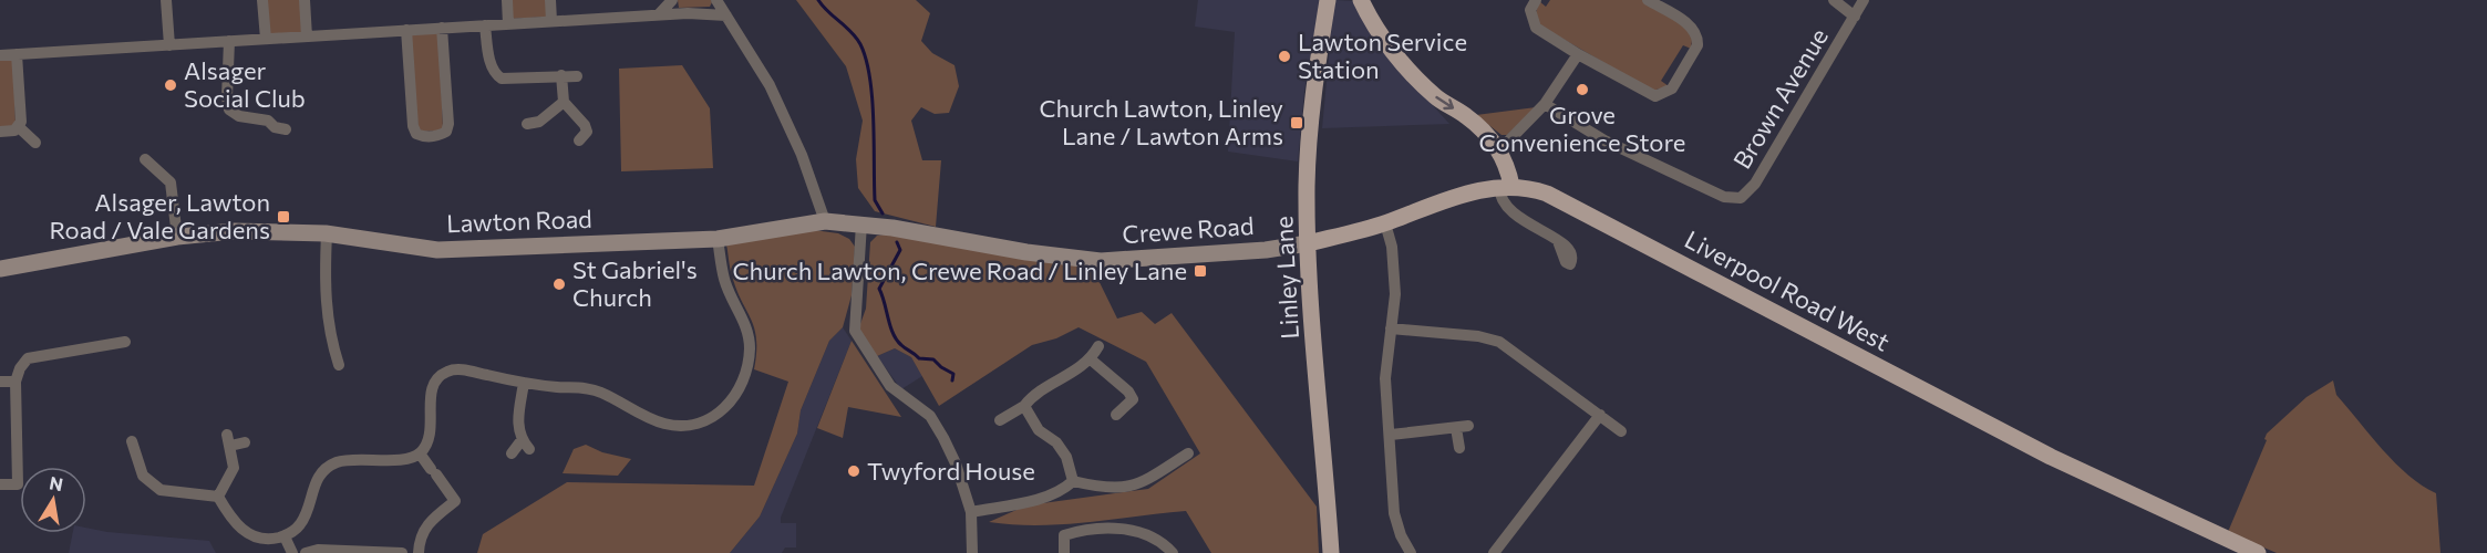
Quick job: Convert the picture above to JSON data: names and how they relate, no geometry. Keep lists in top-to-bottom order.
{
  "streets": {
    "main road": [
      "Lawton Road",
      "Crewe Road",
      "Linley Lane",
      "Liverpool Road West"
    ],
    "street": ["Brown Avenue"]
  },
  "crossings": [
    ["Lawton Road", "Crewe Road"],
    ["Crewe Road", "Linley Lane"],
    ["Crewe Road", "Liverpool Road West"]
  ],
  "places": {
    "other": [
      "Lawton Service Station",
      "Alsager Social Club",
      "Grove Convenience Store",
      "St Gabriel's Church",
      "Twyford House"
    ],
    "transit": ["Church Lawton, Linley Lane / Lawton Arms", "Alsager, Lawton Road / Vale Gardens", "Church Lawton, Crewe Road / Linley Lane"]
  },
  "north": "top"
}
